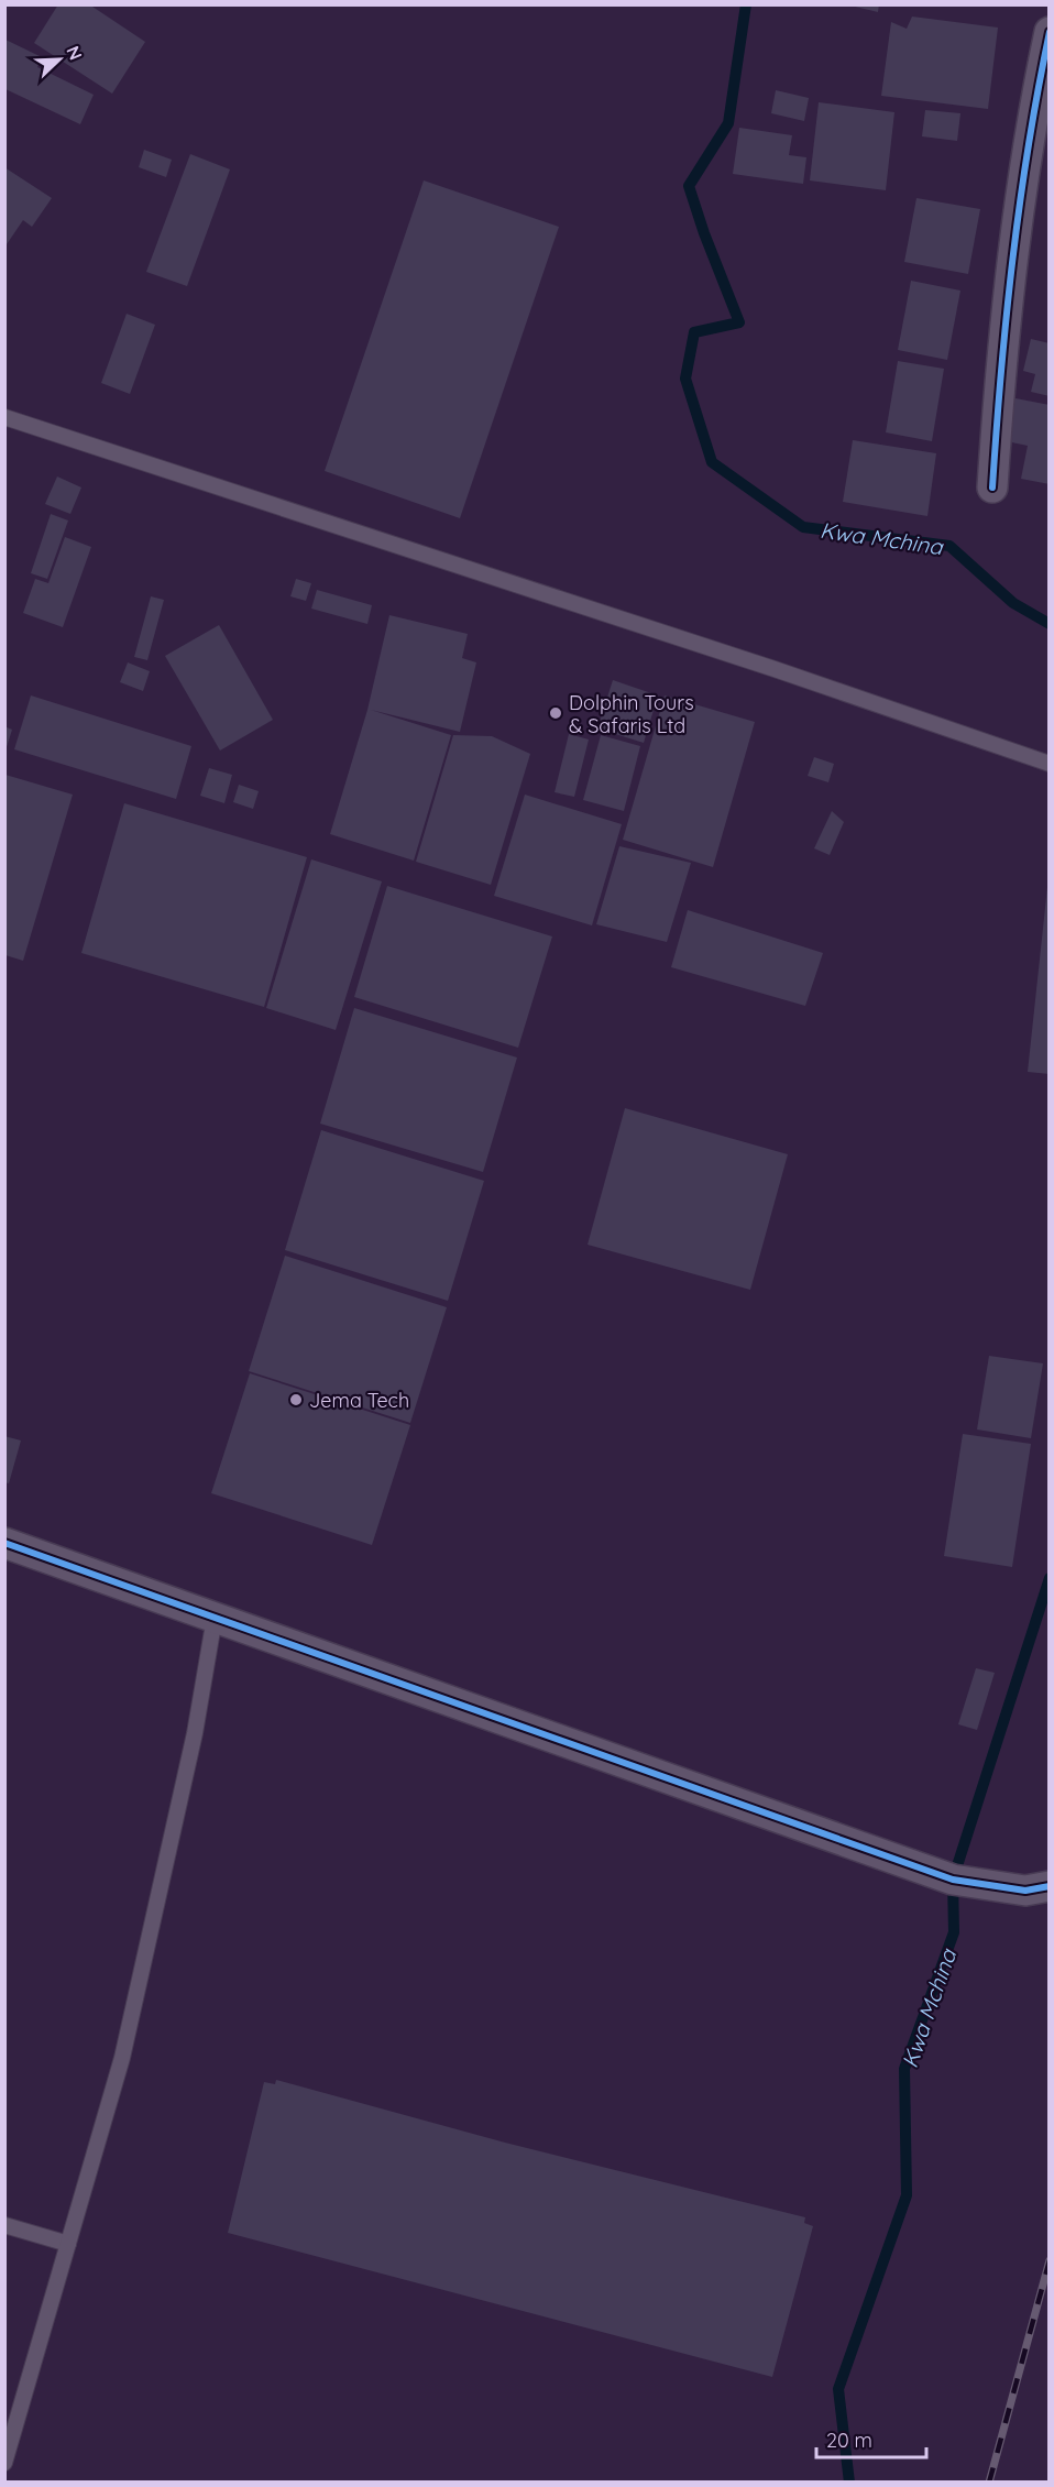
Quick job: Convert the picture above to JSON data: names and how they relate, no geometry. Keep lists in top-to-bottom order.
{
  "water": ["Kwa Mchina"],
  "places": ["Dolphin Tours & Safaris Ltd", "Jema Tech"],
  "scale_bar": "20 m",
  "north": "top right"
}
